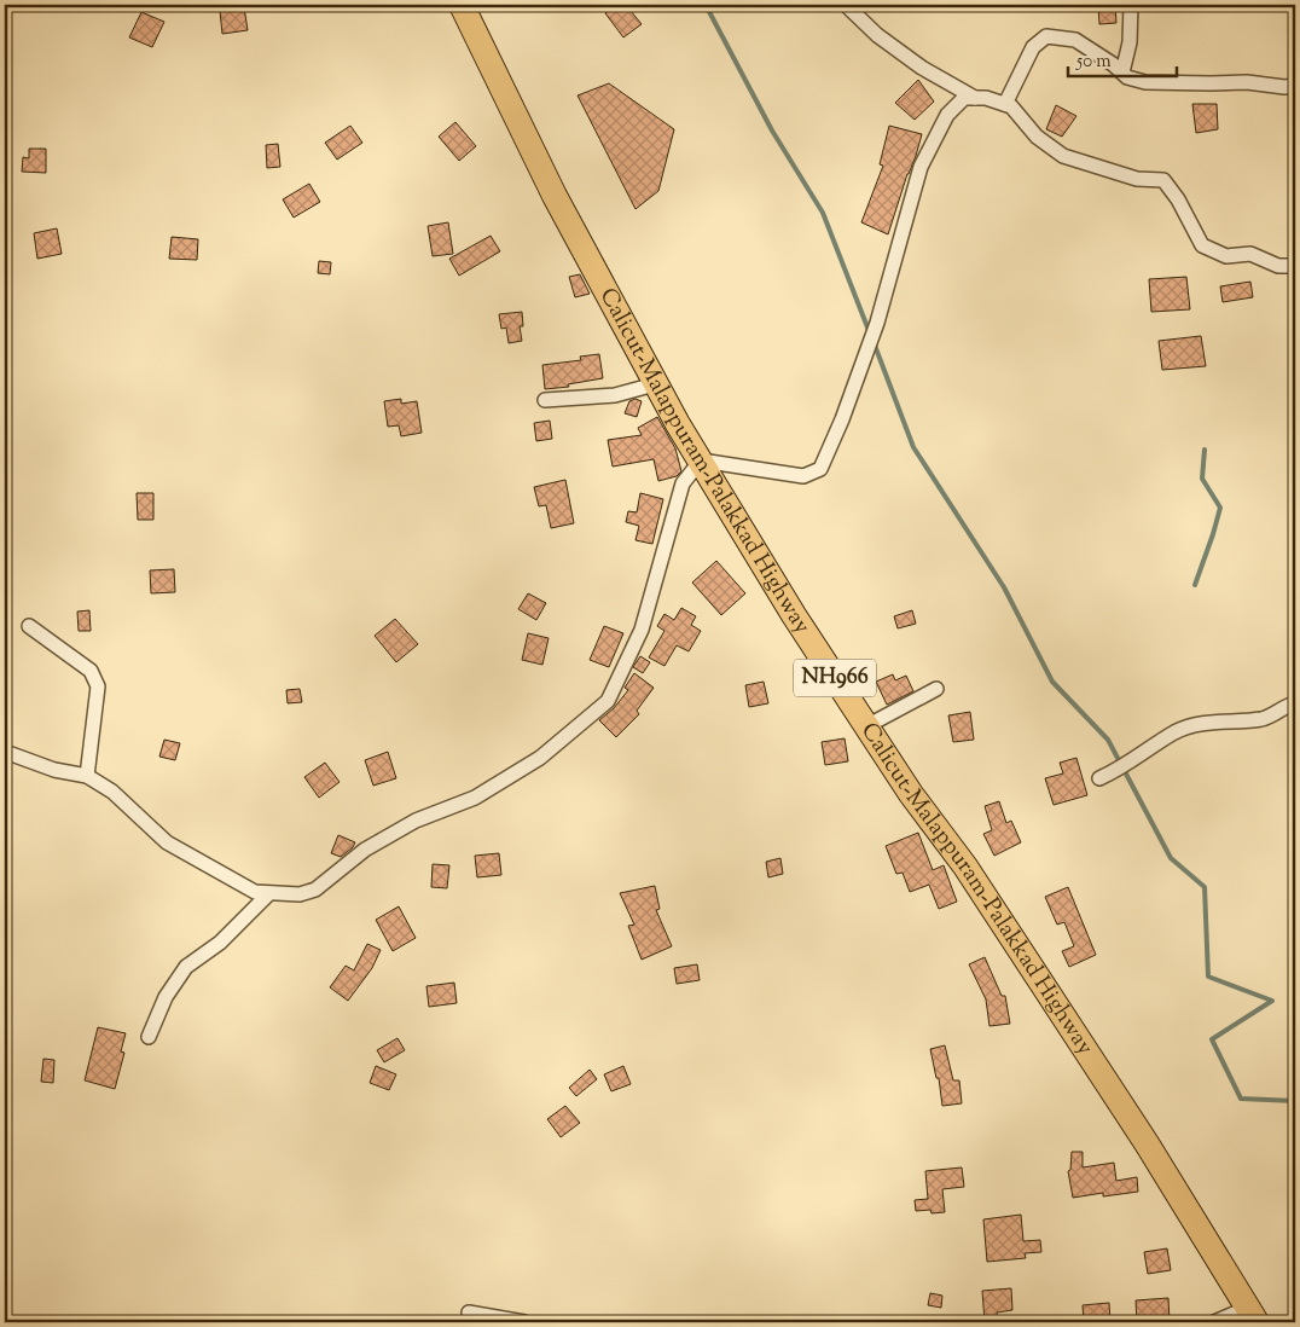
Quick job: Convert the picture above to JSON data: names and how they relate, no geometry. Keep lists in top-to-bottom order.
{
  "streets": {
    "highway": ["Calicut-Malappuram-Palakkad Highway", "NH966"]
  },
  "scale_bar": "50 m"
}
